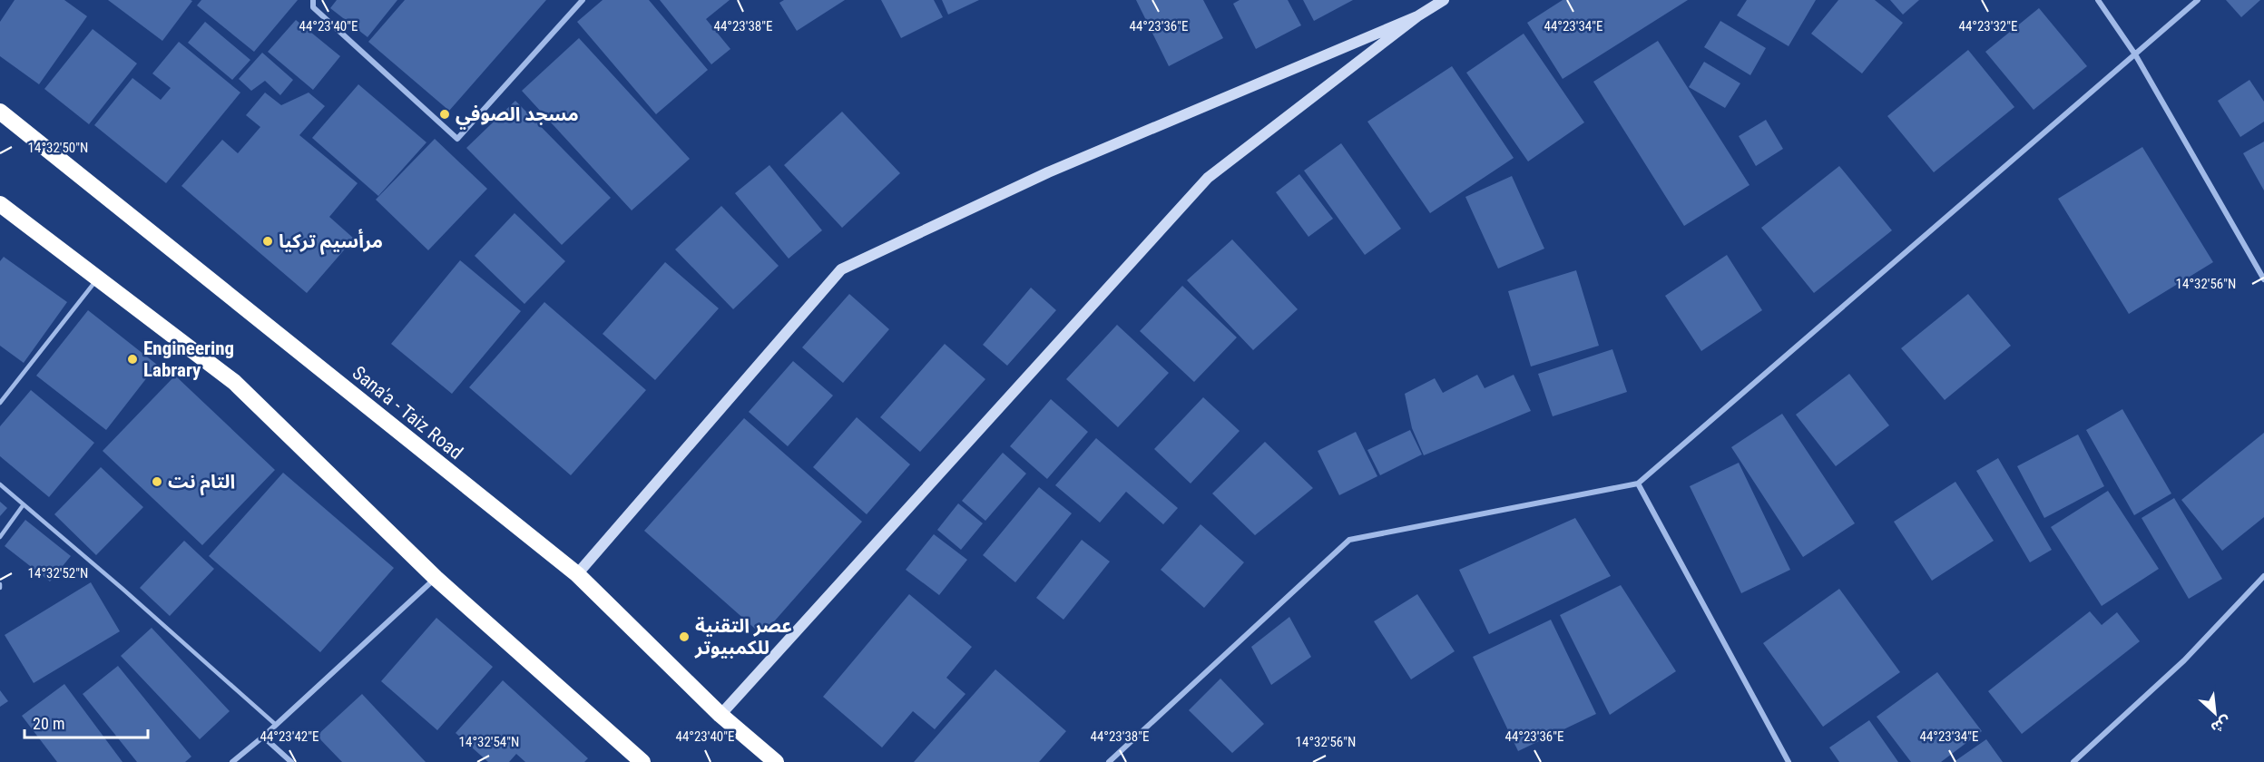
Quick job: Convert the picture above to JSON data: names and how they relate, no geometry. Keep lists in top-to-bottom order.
{
  "streets": {
    "highway": ["Sana'a - Taiz Road"]
  },
  "places": [
    "مسجد الصوفي",
    "مرأسيم تركيا",
    "Engineering Labrary",
    "التام نت",
    "عصر التقنية للكمبيوتر"
  ],
  "scale_bar": "20 m",
  "north": "bottom right",
  "coordinates": [
    "44°23'40\"E",
    "44°23'38\"E",
    "44°23'36\"E",
    "44°23'34\"E",
    "44°23'32\"E",
    "14°32'50\"N",
    "14°32'56\"N",
    "14°32'52\"N",
    "44°23'42\"E",
    "14°32'54\"N"
  ]
}
